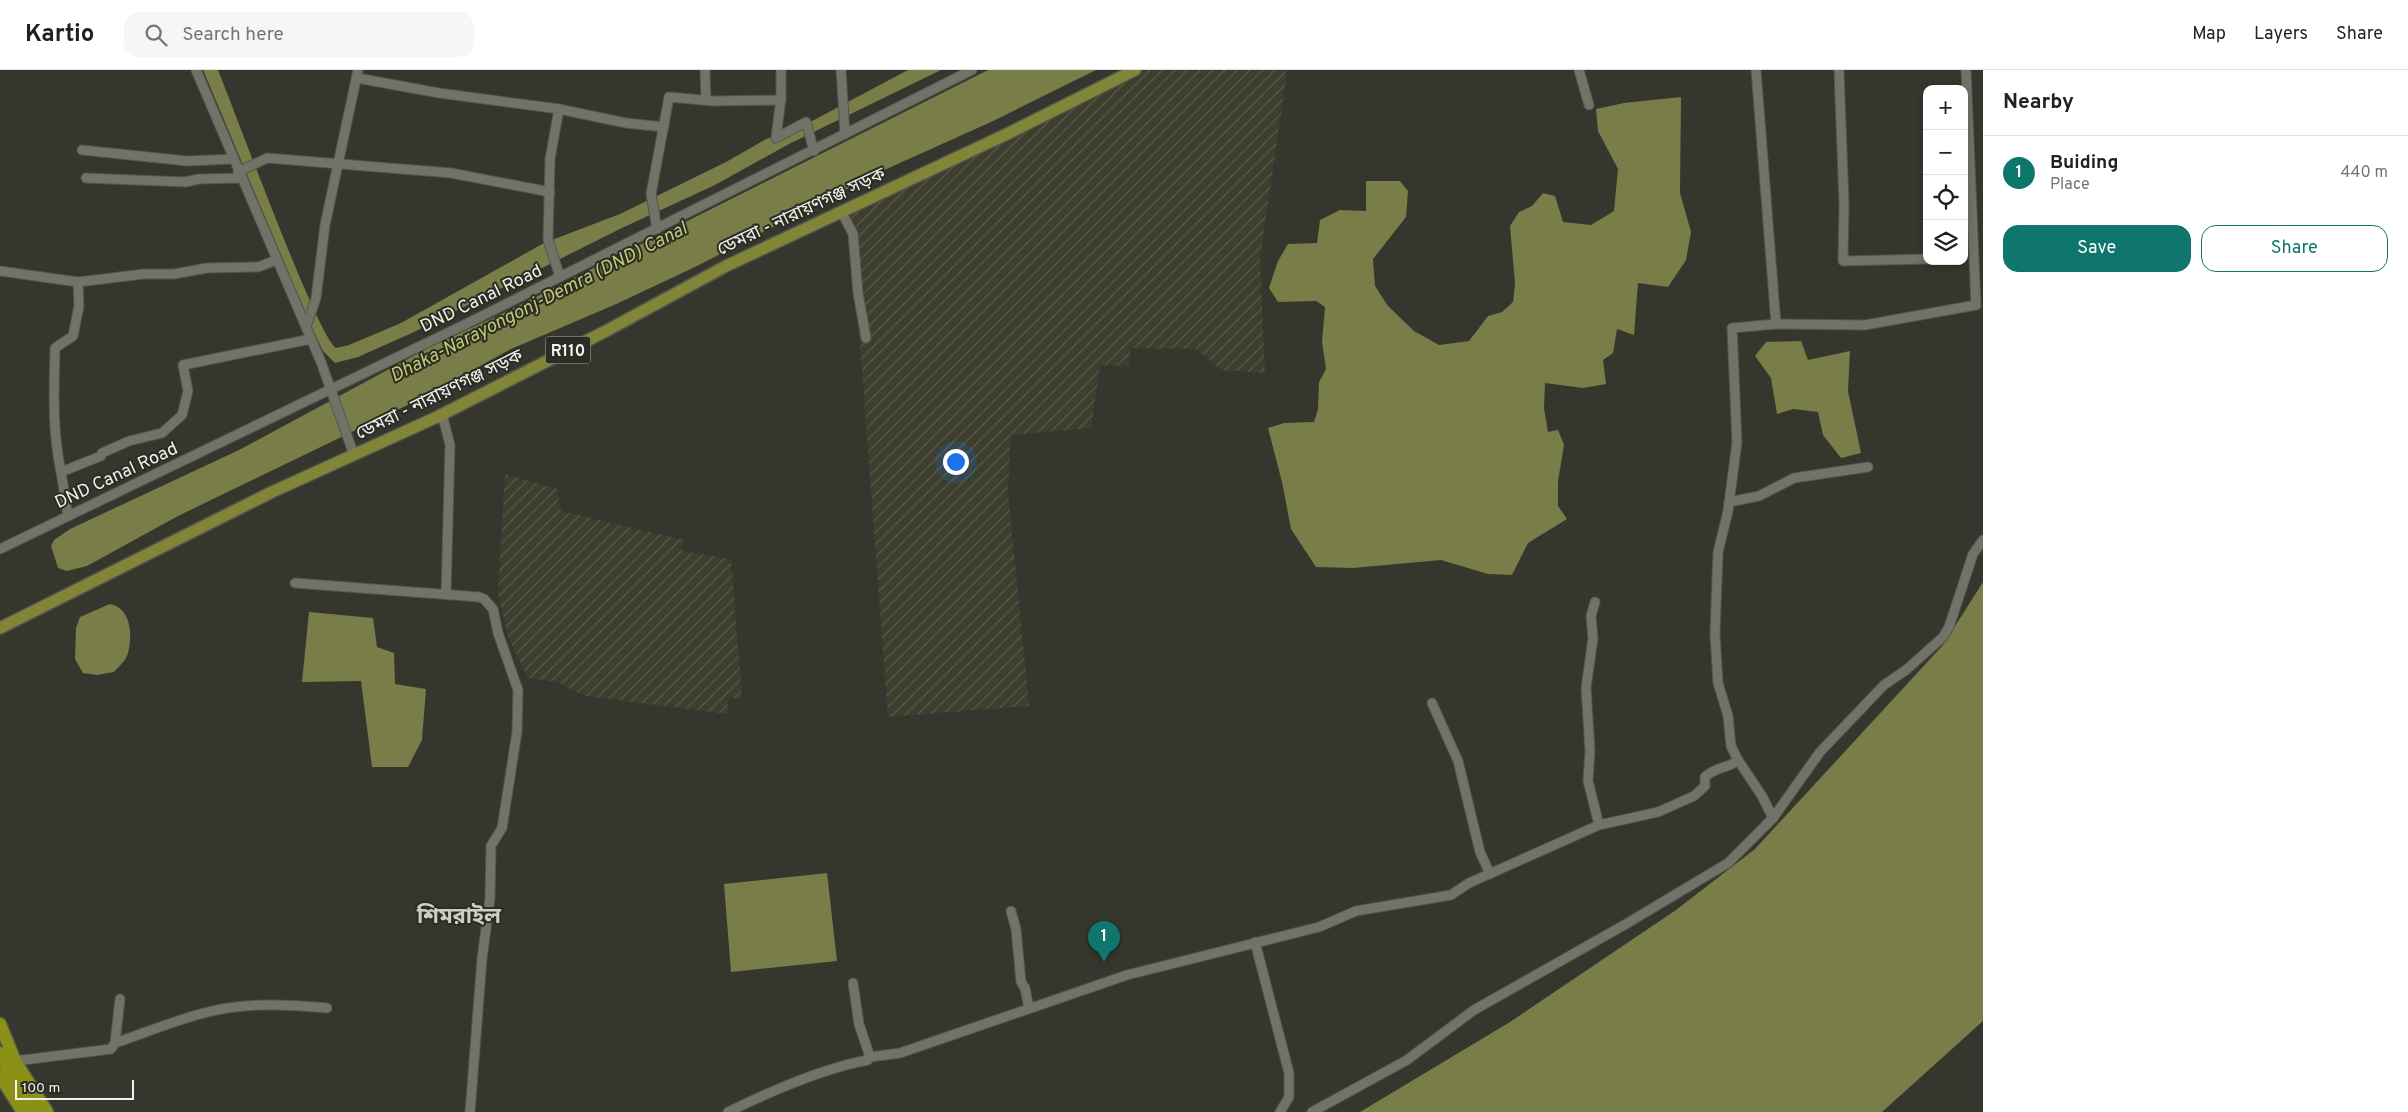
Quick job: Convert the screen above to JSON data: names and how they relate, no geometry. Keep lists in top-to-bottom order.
{
  "streets": {
    "main road": ["ডেমরা - নারায়ণগঞ্জ সড়ক", "R110"],
    "street": ["DND Canal Road"]
  },
  "districts": ["শিমরাইল"],
  "water": ["Dhaka-Narayongonj-Demra (DND) Canal"],
  "scale_bar": "100 m",
  "page": {
    "header": "Kartio",
    "search": "Search here",
    "nav": ["Map", "Layers", "Share"],
    "heading": "Nearby",
    "map_buttons": ["+", "−"],
    "list": [
      {
        "mark": "1",
        "name": "Buiding",
        "note": "Place",
        "value": "440 m"
      }
    ],
    "buttons": ["Save", "Share"],
    "pins": "1",
    "scale": "100 m"
  }
}
